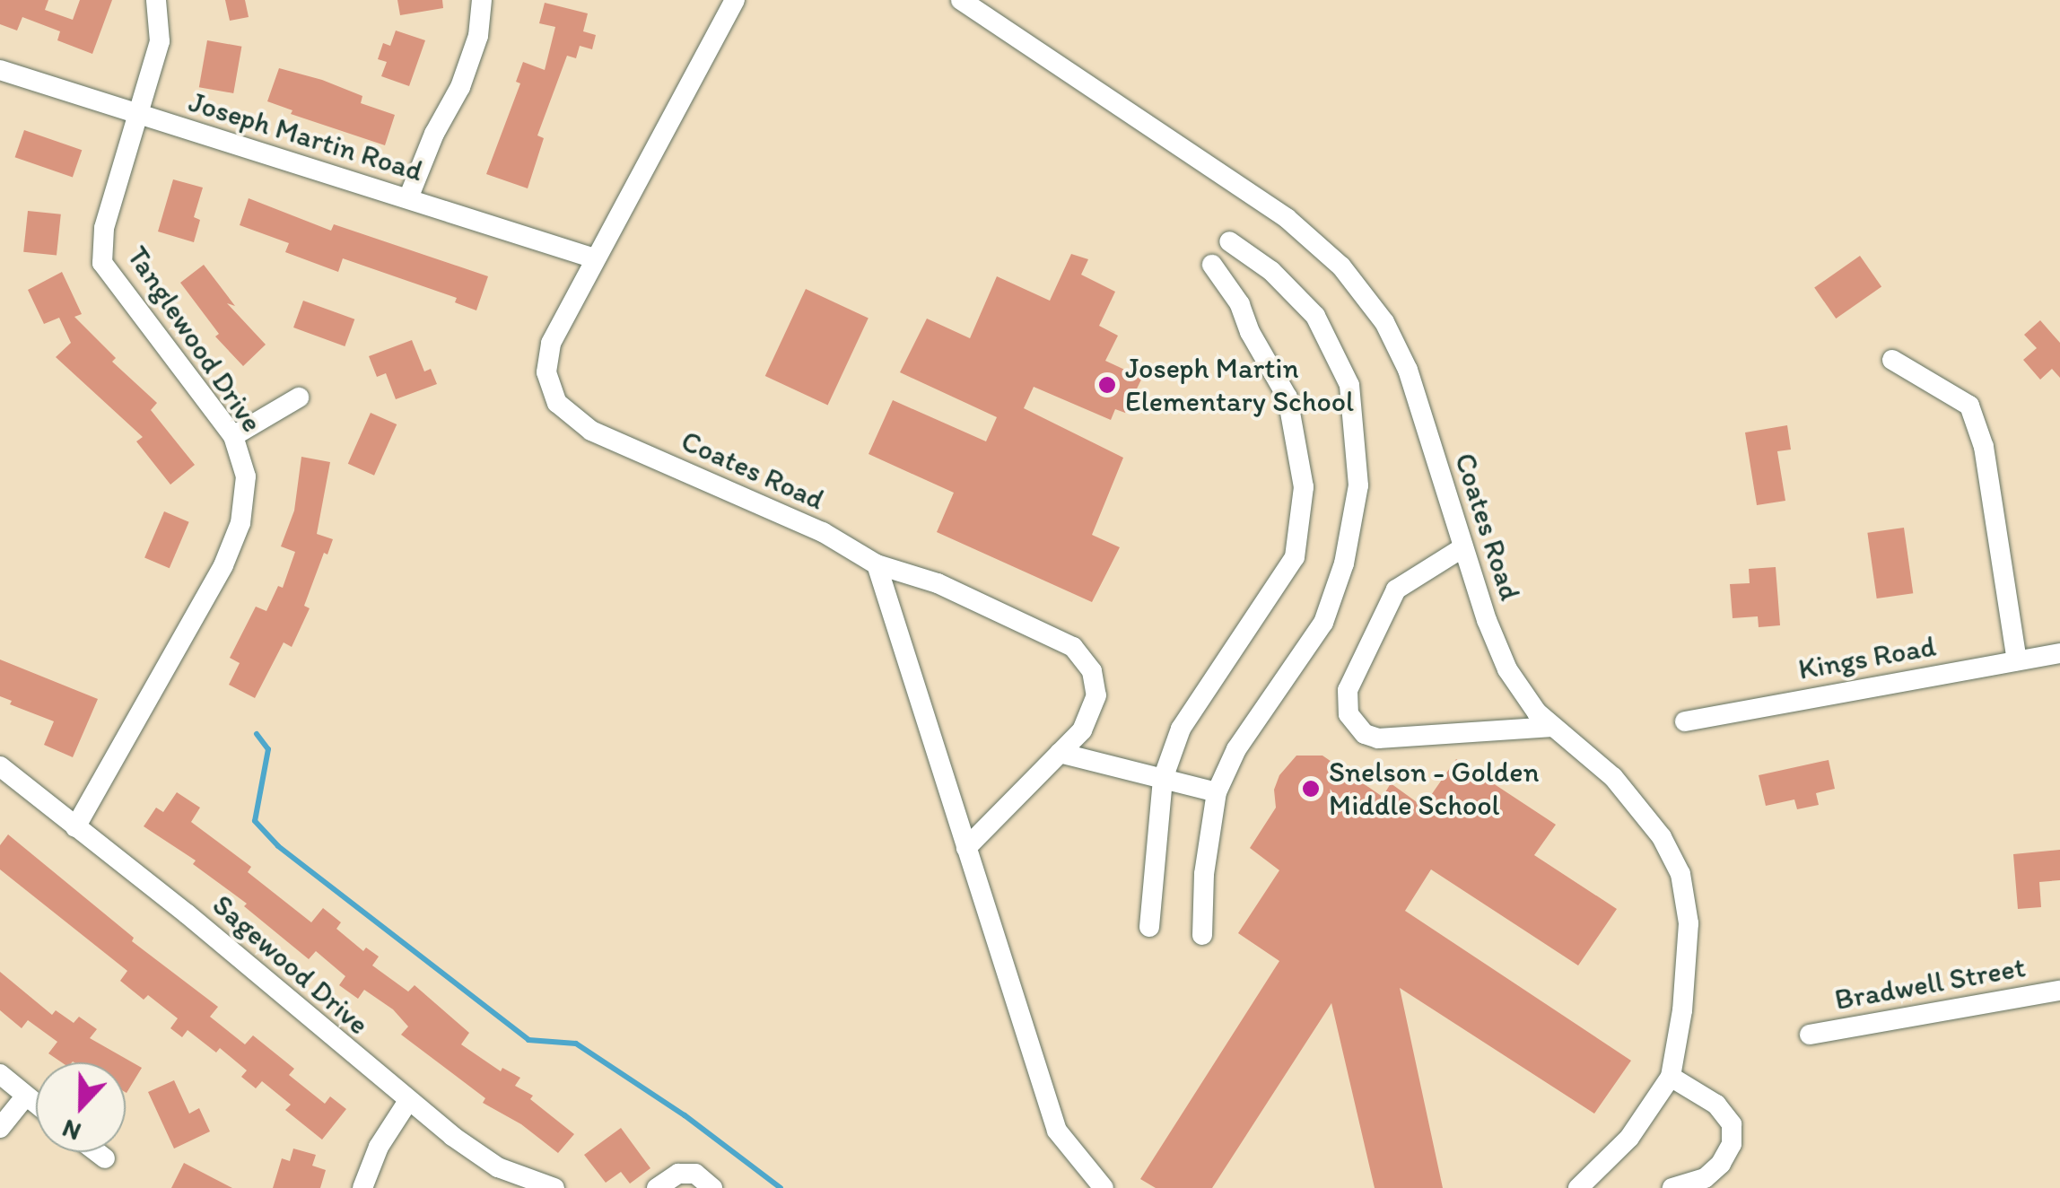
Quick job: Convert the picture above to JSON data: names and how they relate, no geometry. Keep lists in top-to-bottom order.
{
  "streets": {
    "street": [
      "Joseph Martin Road",
      "Tanglewood Drive",
      "Coates Road",
      "Kings Road",
      "Sagewood Drive",
      "Bradwell Street"
    ]
  },
  "crossings": [
    ["Joseph Martin Road", "Tanglewood Drive"],
    ["Joseph Martin Road", "Coates Road"],
    ["Tanglewood Drive", "Sagewood Drive"]
  ],
  "places": ["Joseph Martin Elementary School", "Snelson - Golden Middle School"],
  "north": "bottom"
}
